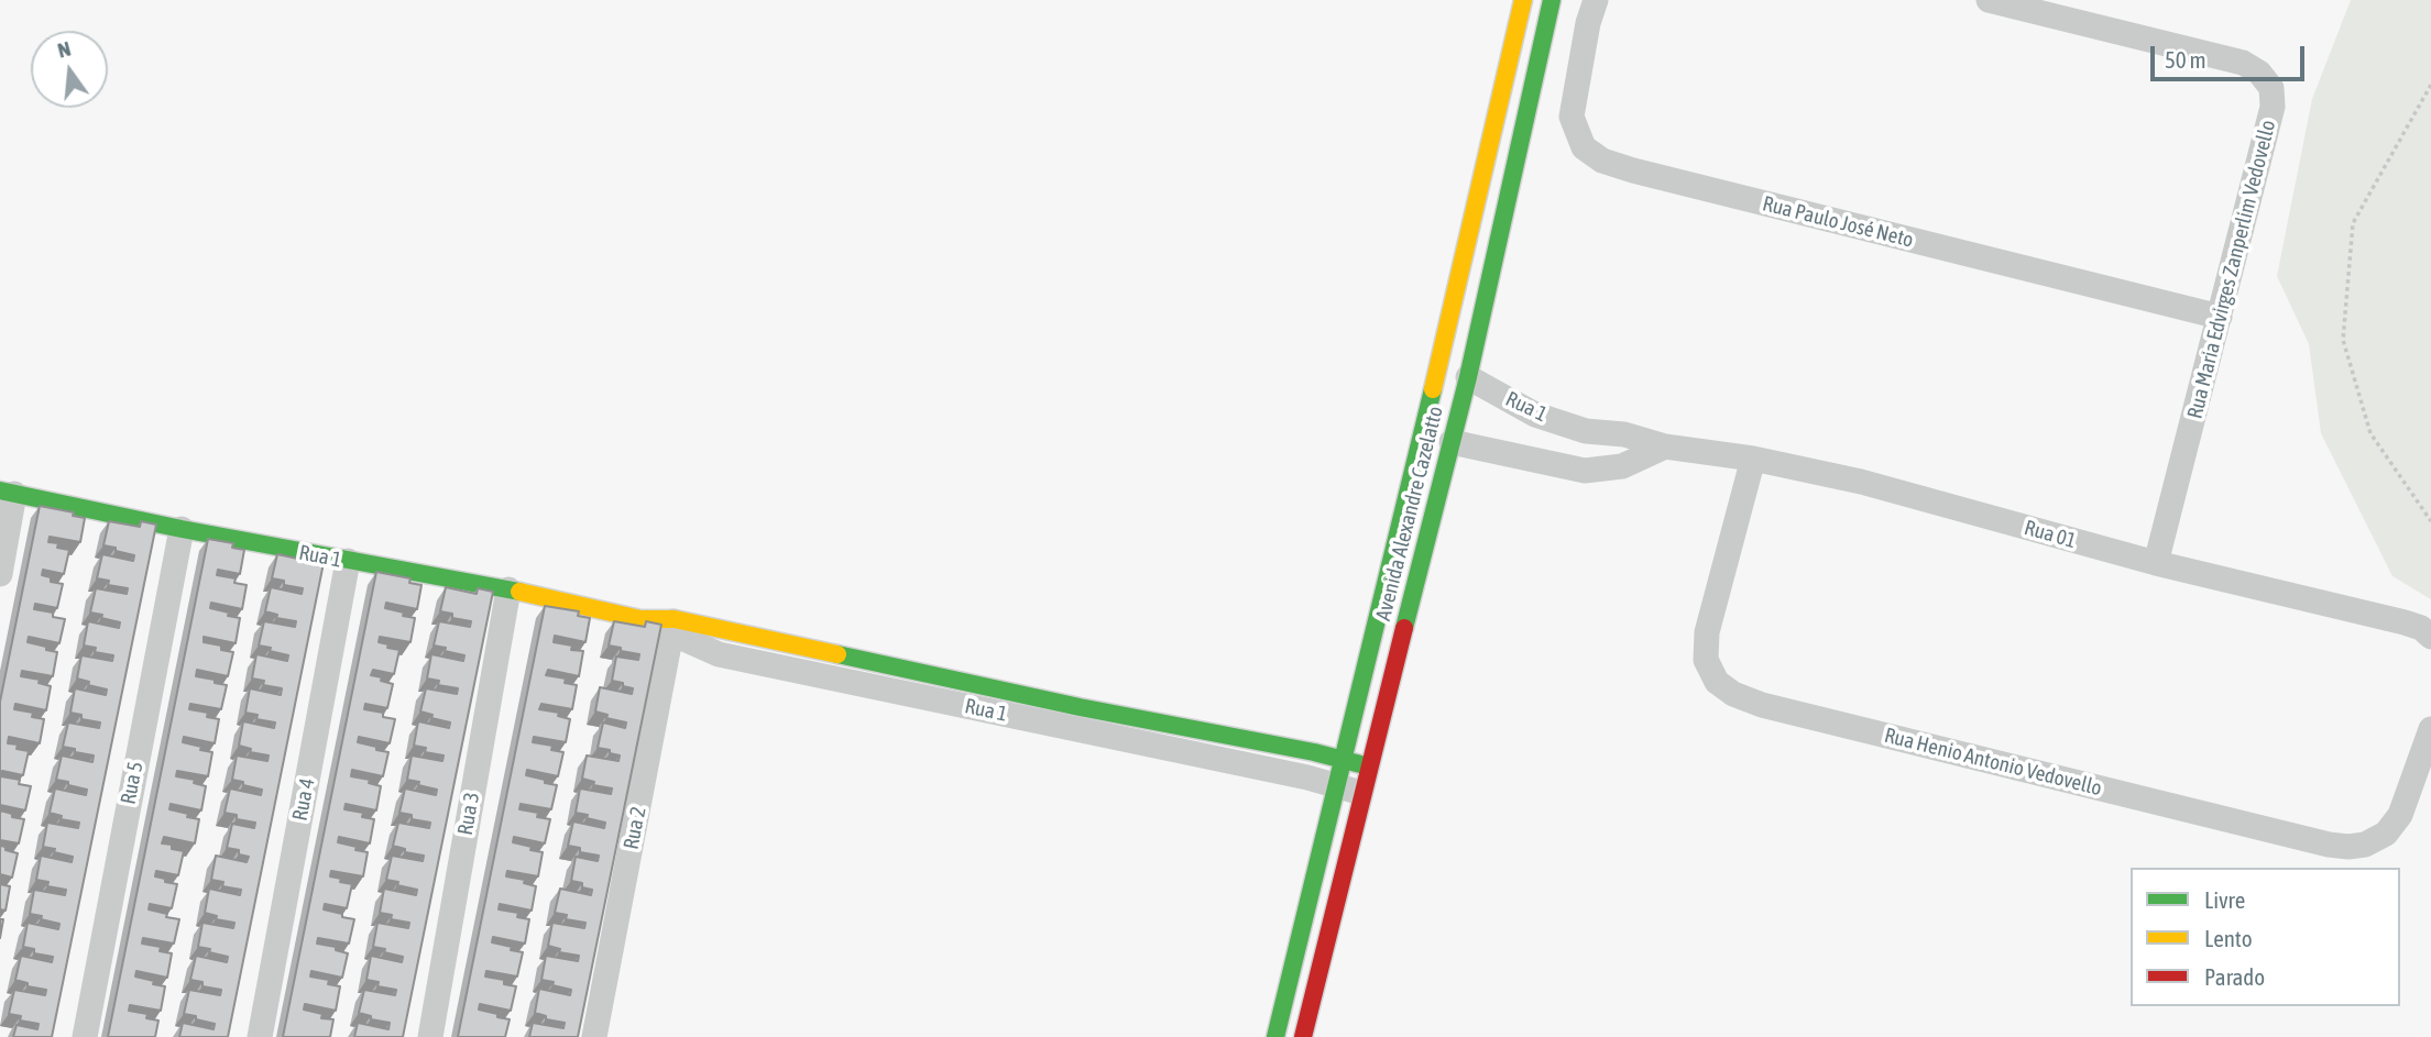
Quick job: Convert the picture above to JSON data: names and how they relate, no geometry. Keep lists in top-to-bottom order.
{
  "streets": {
    "main road": ["Rua 1", "Avenida Alexandre Cazelatto"],
    "street": [
      "Rua Paulo José Neto",
      "Rua Maria Edvirges Zanperlim Vedovello",
      "Rua 01",
      "Rua Henio Antonio Vedovello",
      "Rua 5",
      "Rua 4",
      "Rua 3",
      "Rua 2"
    ]
  },
  "crossings": [
    ["Rua Paulo José Neto", "Rua Maria Edvirges Zanperlim Vedovello"],
    ["Rua Maria Edvirges Zanperlim Vedovello", "Rua 01"],
    ["Rua 1", "Avenida Alexandre Cazelatto"],
    ["Rua 1", "Rua 01"],
    ["Rua 1", "Rua 5"],
    ["Rua 1", "Rua 4"],
    ["Rua 1", "Rua 3"],
    ["Rua 1", "Rua 2"],
    ["Rua 01", "Rua Henio Antonio Vedovello"]
  ],
  "legend": ["Livre", "Lento", "Parado"],
  "scale_bar": "50 m",
  "north": "top"
}
